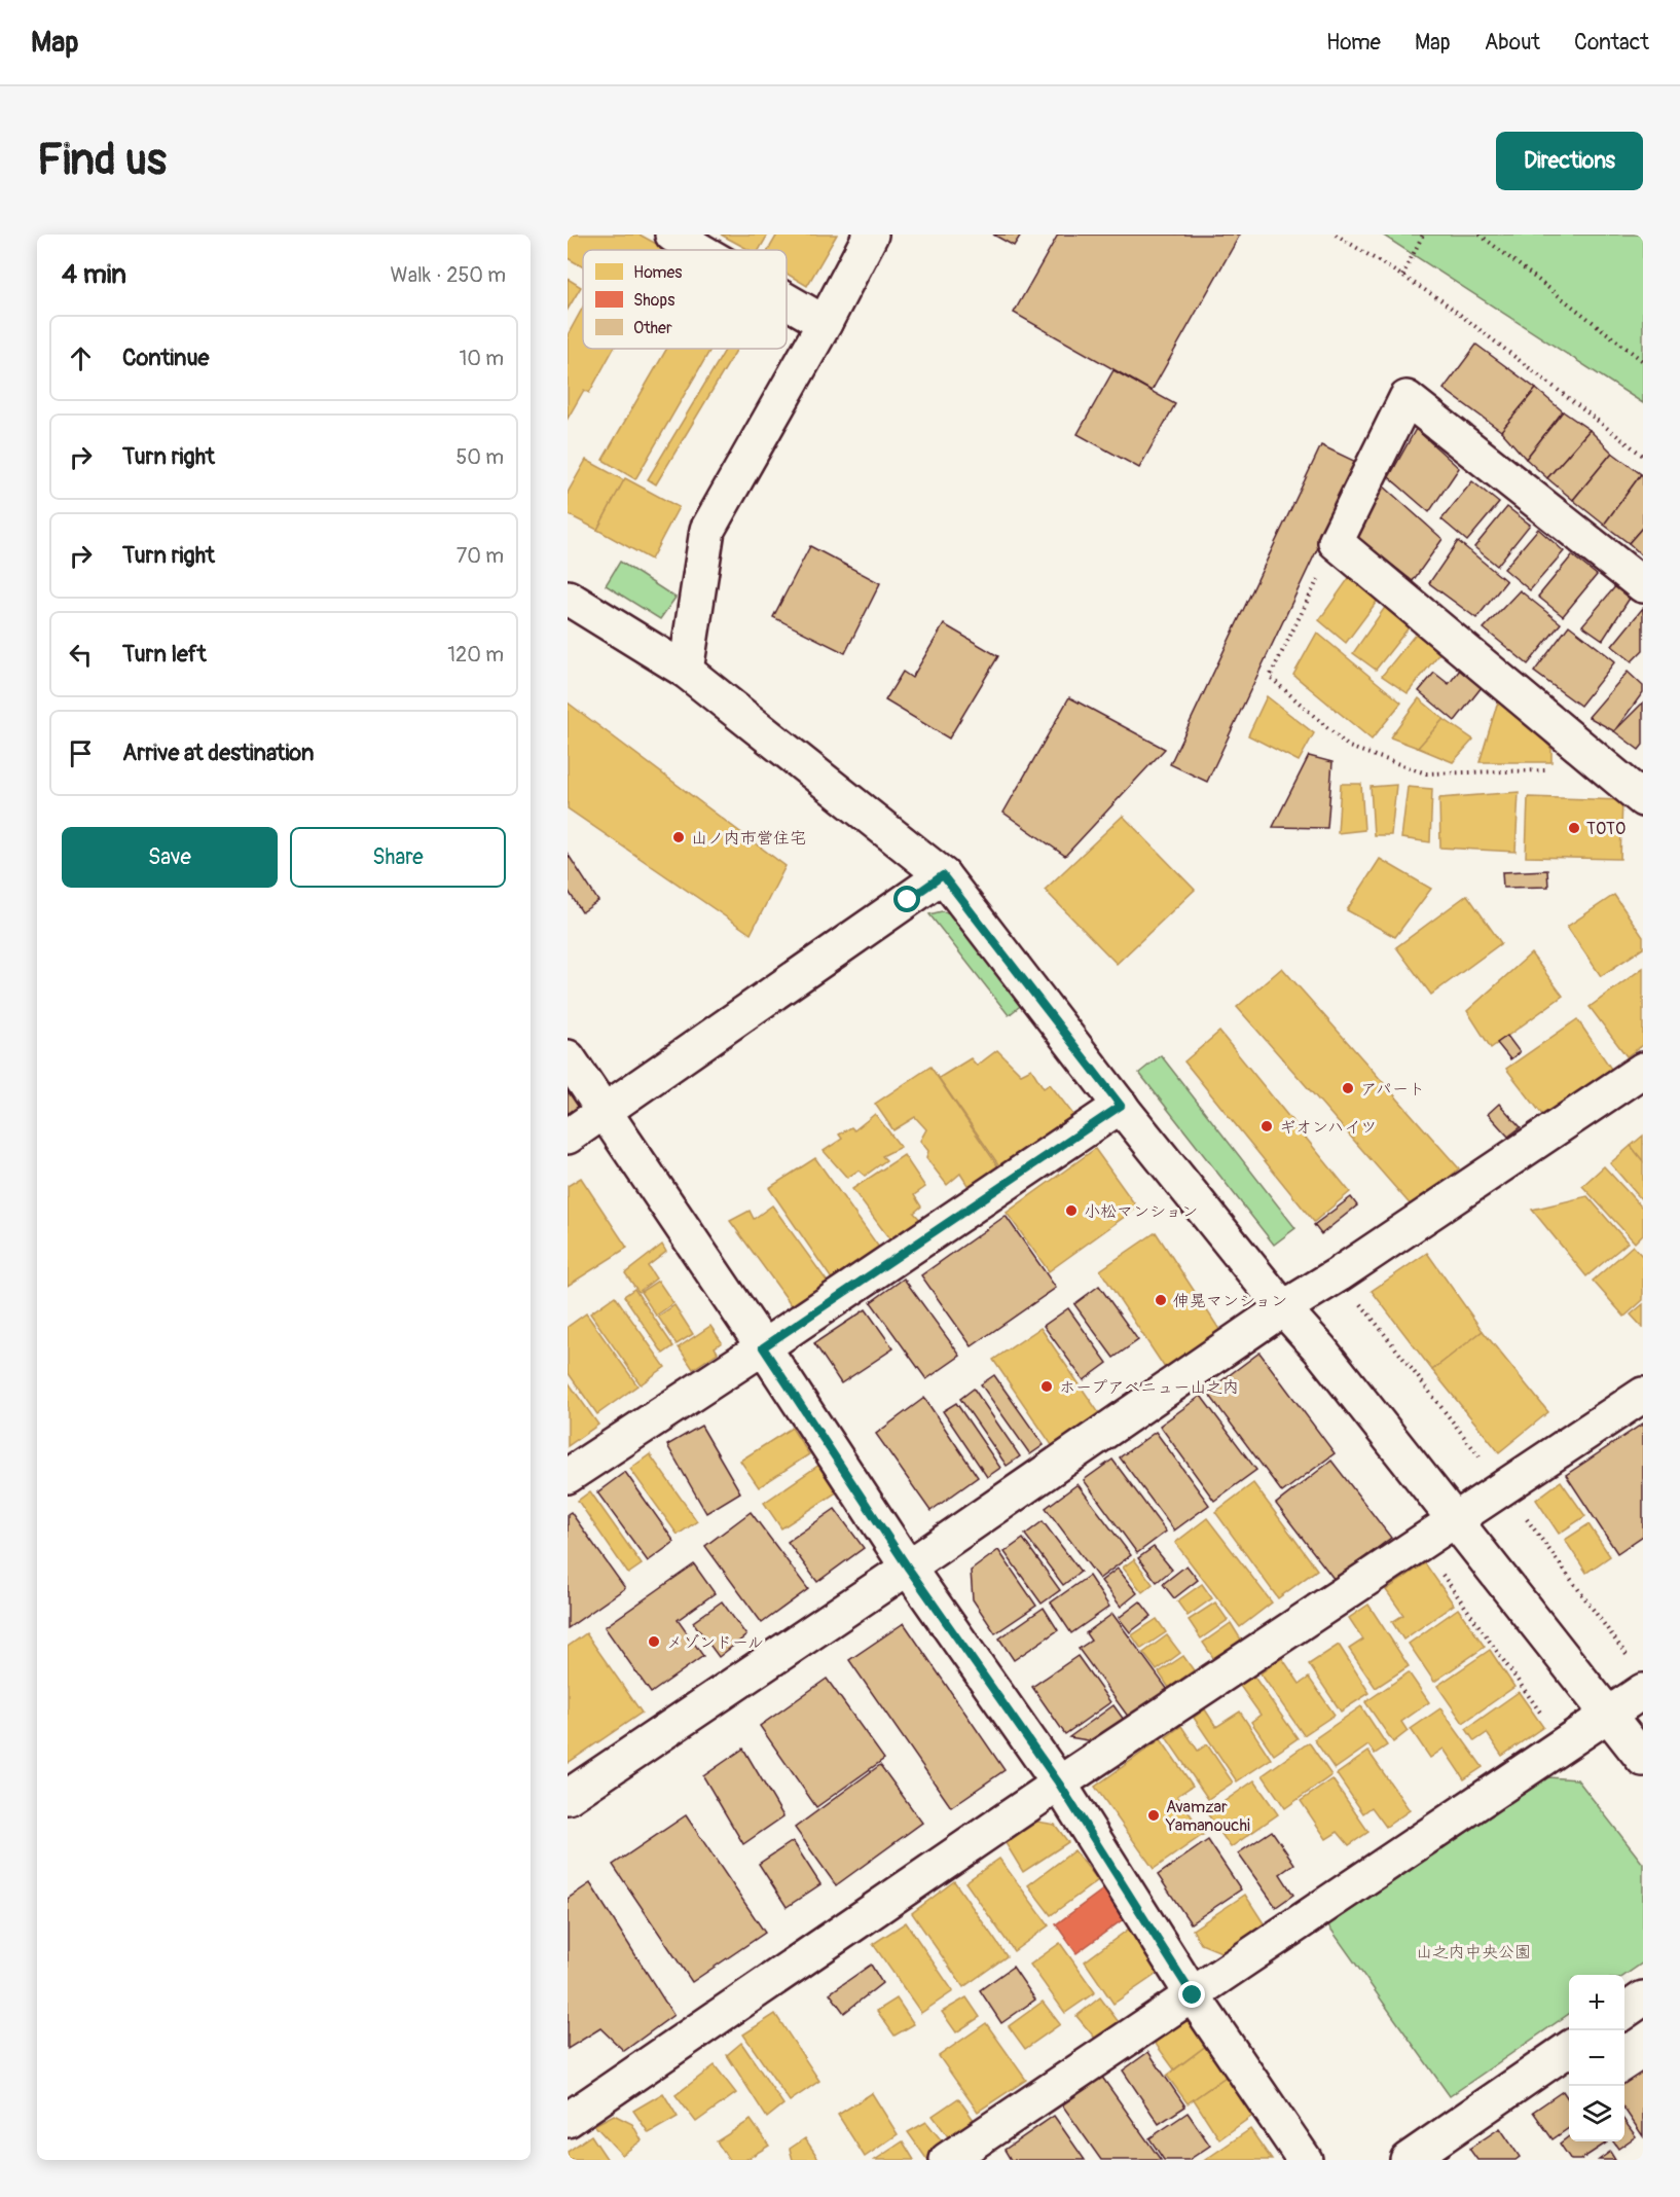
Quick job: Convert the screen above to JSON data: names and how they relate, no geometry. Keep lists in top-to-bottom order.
{
  "parks": ["山之内中央公園"],
  "places": [
    "TOTO",
    "山ノ内市営住宅",
    "アパート",
    "ギオンハイツ",
    "小松マンション",
    "伸晃マンション",
    "ホープアベニュー山之内",
    "メゾンドール",
    "Avamzar Yamanouchi"
  ],
  "legend": ["Homes", "Shops", "Other"],
  "page": {
    "header": "Map",
    "nav": [
      "Home",
      "Map",
      "About",
      "Contact"
    ],
    "buttons": [
      "Directions",
      ["Save", "Share"]
    ],
    "title": "Find us",
    "heading": ["4 min", "Walk · 250 m"],
    "list": [
      ["Continue", "10 m"],
      ["Turn right", "50 m"],
      ["Turn right", "70 m"],
      ["Turn left", "120 m"],
      "Arrive at destination"
    ],
    "map_buttons": ["+", "−"]
  }
}
